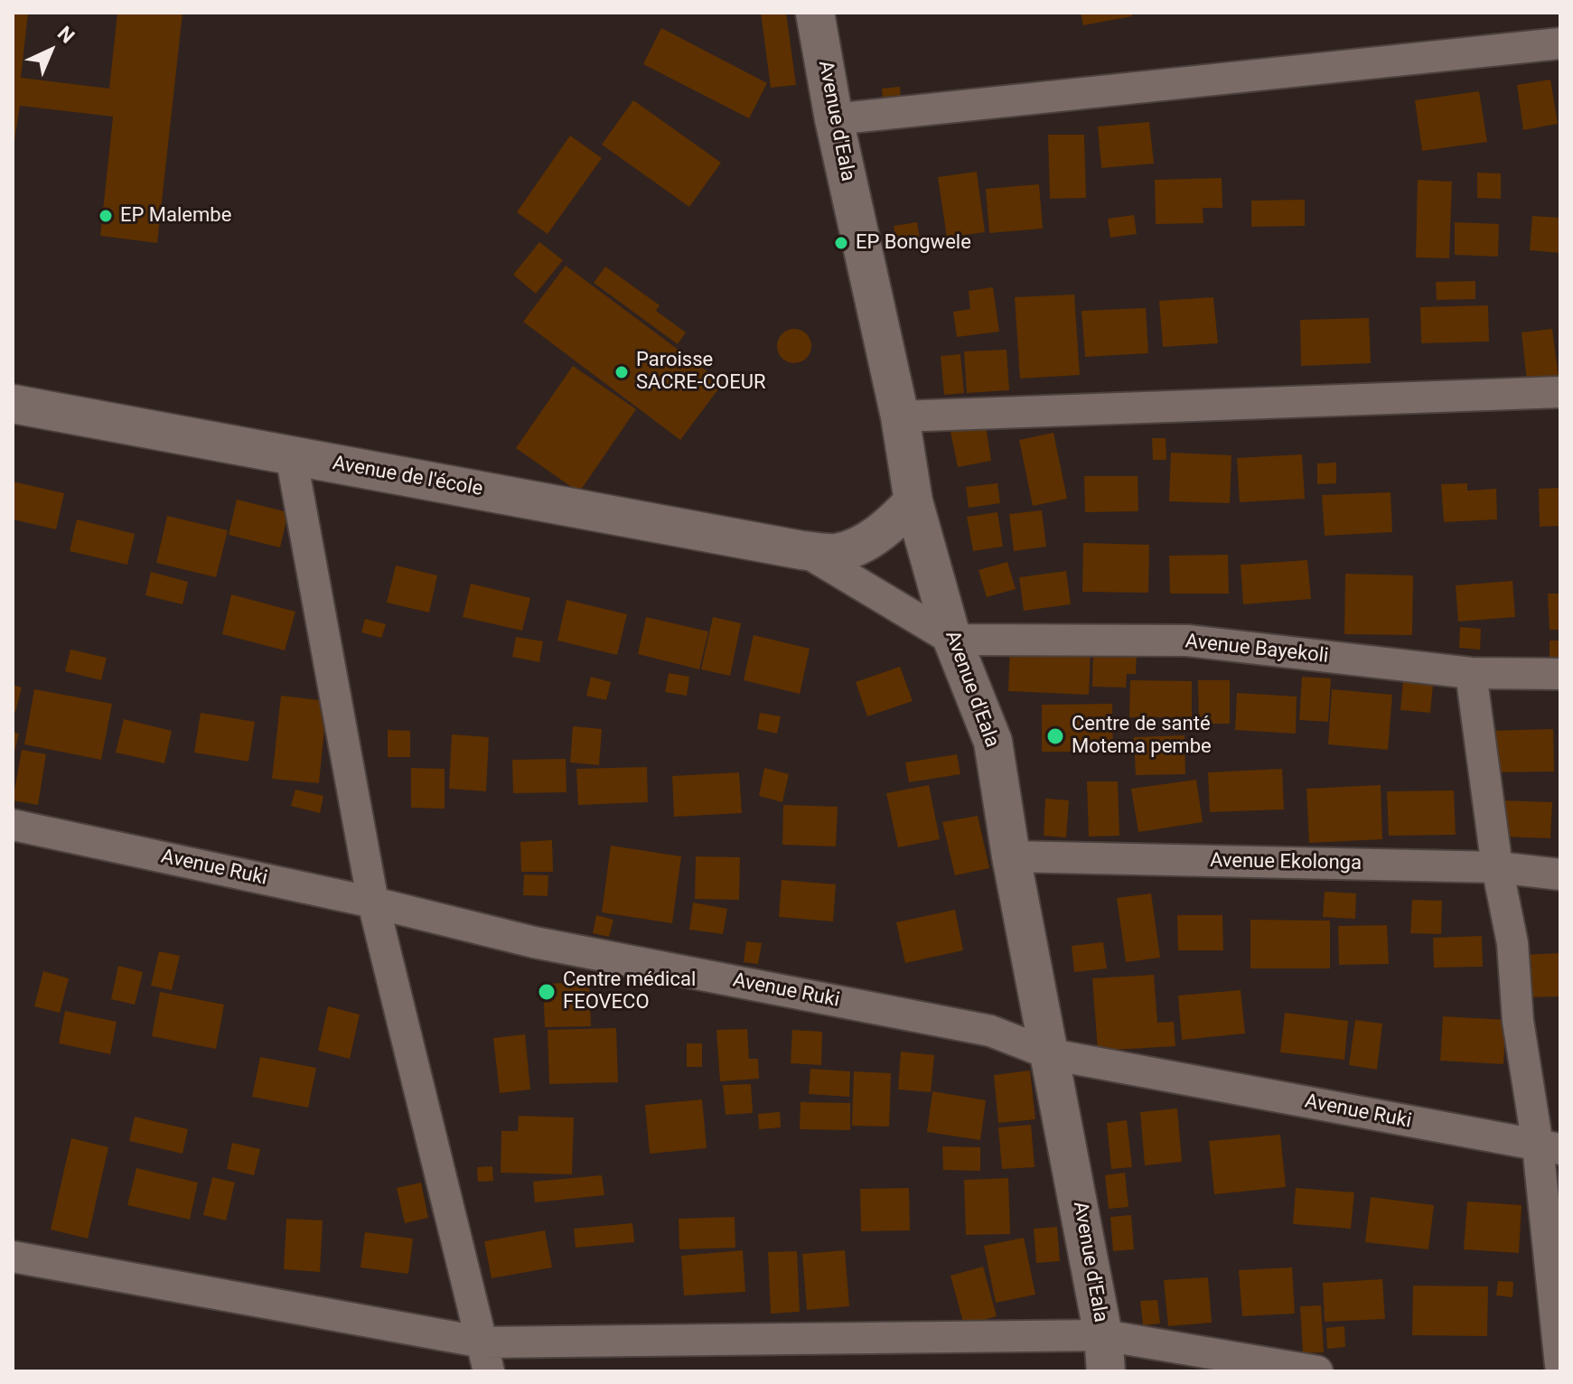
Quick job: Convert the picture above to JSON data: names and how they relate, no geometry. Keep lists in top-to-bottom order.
{
  "streets": {
    "street": [
      "Avenue d'Eala",
      "Avenue de l'école",
      "Avenue Bayekoli",
      "Avenue Ekolonga",
      "Avenue Ruki"
    ]
  },
  "crossings": [
    ["Avenue d'Eala", "Avenue de l'école"],
    ["Avenue d'Eala", "Avenue Bayekoli"],
    ["Avenue d'Eala", "Avenue Ekolonga"],
    ["Avenue d'Eala", "Avenue Ruki"]
  ],
  "places": [
    "EP Malembe",
    "EP Bongwele",
    "Paroisse SACRE-COEUR",
    "Centre de santé Motema pembe",
    "Centre médical FEOVECO"
  ],
  "north": "top right"
}
